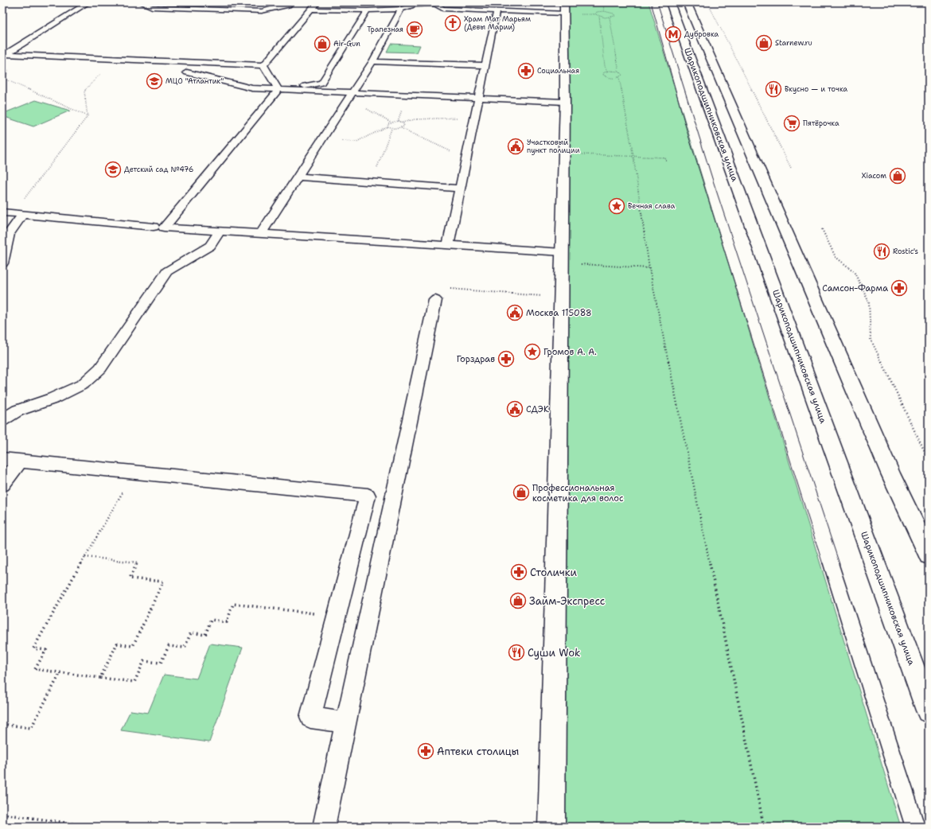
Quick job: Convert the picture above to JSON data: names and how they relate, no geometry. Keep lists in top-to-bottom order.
{
  "streets": {
    "main road": ["Шарикоподшипниковская улица"]
  },
  "places": {
    "church": ["Храм Мат Марьям (Девы Марии)"],
    "cafe": ["Трапезная"],
    "metro station": ["Дубровка"],
    "shop": [
      "Starnew.ru",
      "Air-Gun",
      "Xiacom",
      "Профессиональная косметика для волос",
      "Займ-Экспресс"
    ],
    "pharmacy": [
      "Социальная",
      "Самсон-Фарма",
      "Горздрав",
      "Столички",
      "Аптеки столицы"
    ],
    "school or university": ["МЦО \"Атлантик\"", "Детский сад №476"],
    "restaurant": ["Вкусно — и точка", "Rostic's", "Суши Wok"],
    "supermarket": ["Пятёрочка"],
    "public building": ["Участковый пункт полиции", "Москва 115088", "СДЭК"],
    "place": ["Вечная слава", "Громов А. А."]
  }
}
